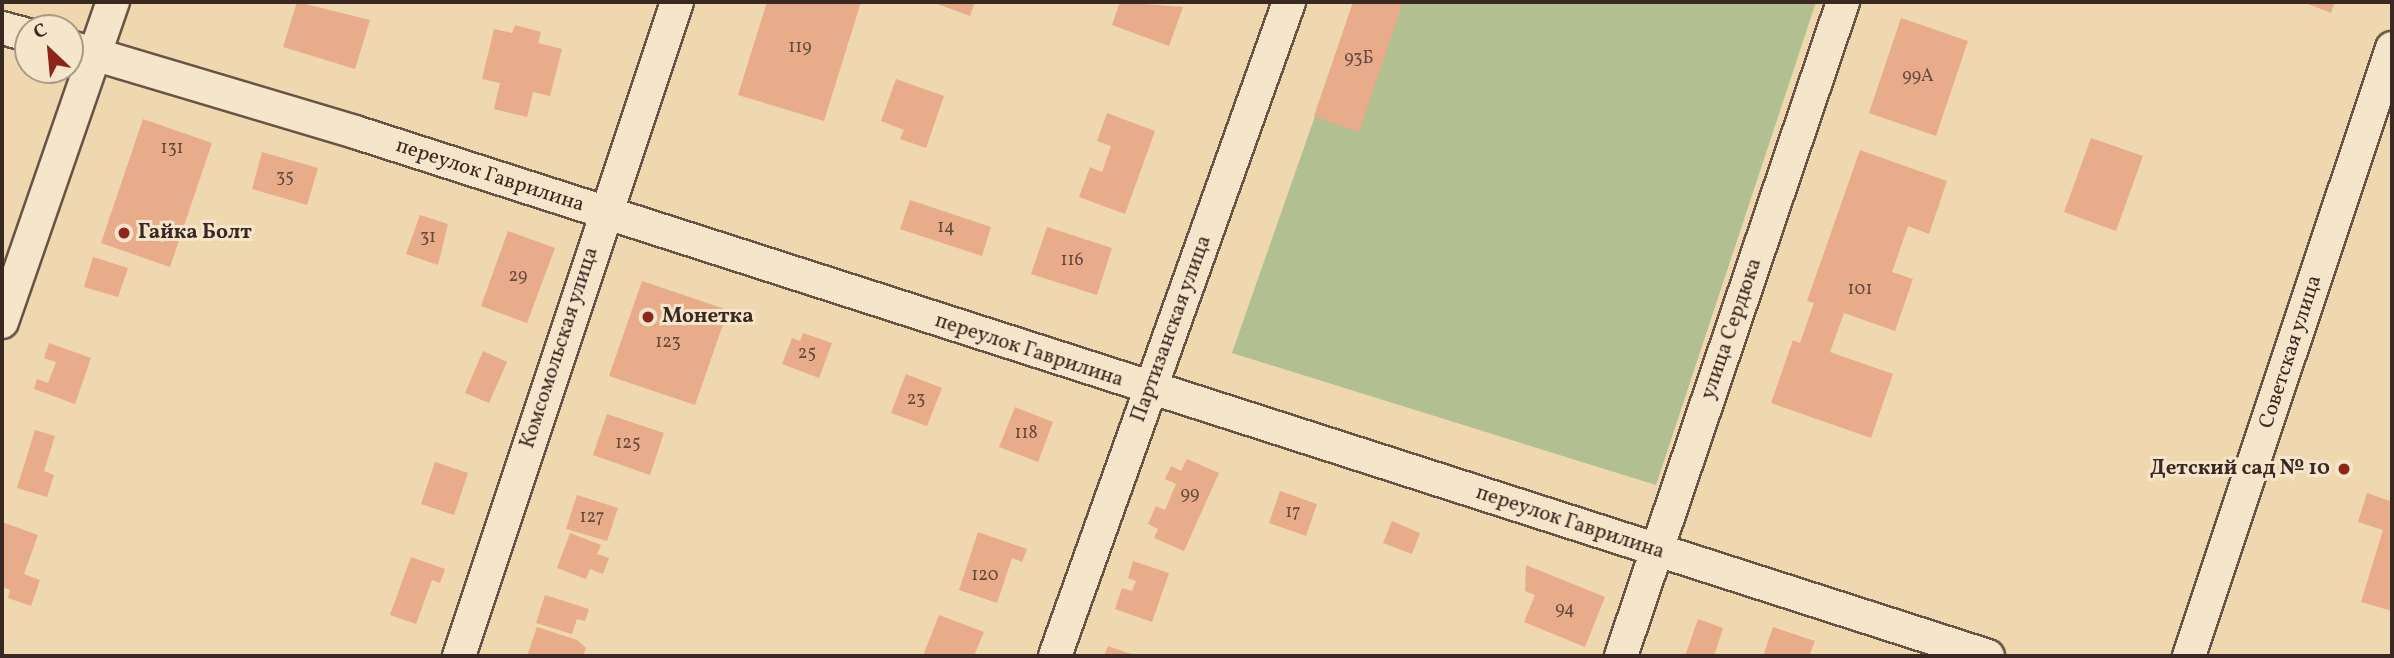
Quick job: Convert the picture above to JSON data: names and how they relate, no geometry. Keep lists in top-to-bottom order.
{
  "streets": {
    "street": [
      "переулок Гаврилина",
      "Партизанская улица",
      "улица Сердюка",
      "Комсомольская улица",
      "Советская улица"
    ]
  },
  "crossings": [
    ["переулок Гаврилина", "Партизанская улица"],
    ["переулок Гаврилина", "улица Сердюка"],
    ["переулок Гаврилина", "Комсомольская улица"]
  ],
  "places": ["Гайка Болт", "Монетка", "Детский сад № 10"],
  "house_numbers": [
    "119",
    "93Б",
    "99А",
    "131",
    "35",
    "14",
    "31",
    "116",
    "29",
    "101",
    "123",
    "25",
    "23",
    "118",
    "125",
    "99",
    "17",
    "127",
    "120",
    "94"
  ],
  "north": "top left"
}
